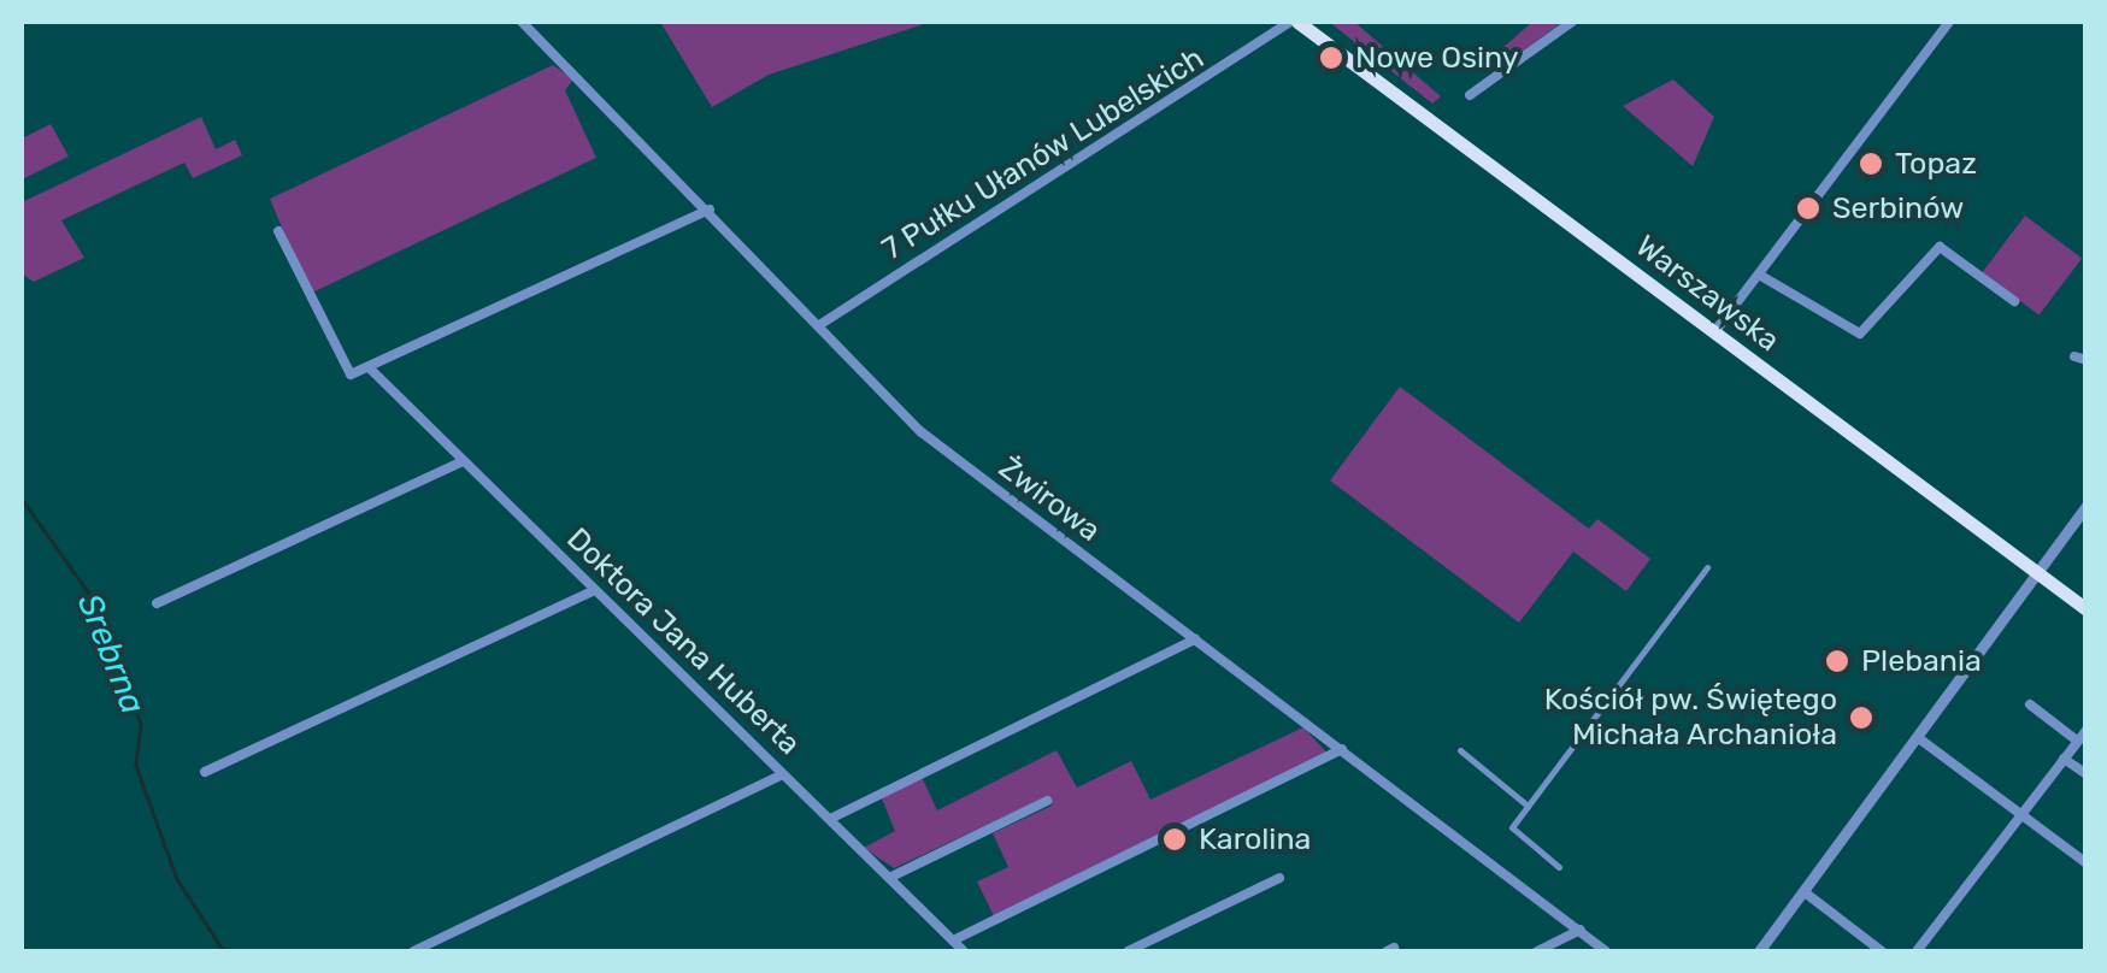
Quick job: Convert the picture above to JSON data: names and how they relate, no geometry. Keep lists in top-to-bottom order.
{
  "streets": {
    "main road": ["Warszawska"],
    "street": ["7 Pułku Ułanów Lubelskich", "Żwirowa", "Doktora Jana Huberta"]
  },
  "crossings": [
    ["7 Pułku Ułanów Lubelskich", "Warszawska"],
    ["7 Pułku Ułanów Lubelskich", "Żwirowa"]
  ],
  "water": ["Srebrna"],
  "places": [
    "Nowe Osiny",
    "Topaz",
    "Serbinów",
    "Plebania",
    "Kościół pw. Świętego Michała Archanioła",
    "Karolina"
  ]
}
